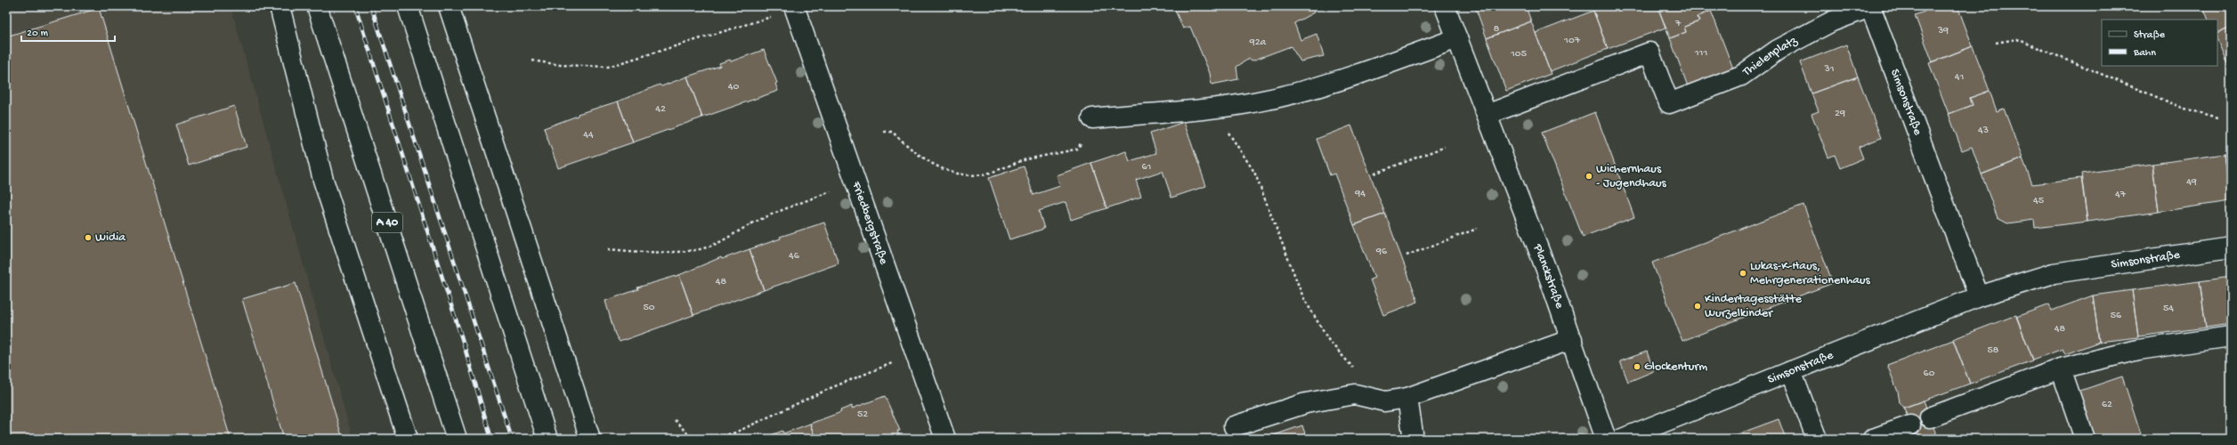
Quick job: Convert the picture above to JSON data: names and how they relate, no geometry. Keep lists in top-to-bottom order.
{
  "streets": {
    "main road": [
      "Thielenplatz",
      "Simsonstraße",
      "A 40",
      "Friedbergstraße",
      "Planckstraße"
    ]
  },
  "crossings": [
    ["Thielenplatz", "Simsonstraße"],
    ["Thielenplatz", "Planckstraße"]
  ],
  "places": [
    "Wichernhaus - Jugendhaus",
    "Widia",
    "Lukas-K-Haus, Mehrgenerationenhaus",
    "Kindertagesstätte Wurzelkinder",
    "Glockenturm"
  ],
  "house_numbers": [
    "7",
    "8",
    "39",
    "107",
    "92a",
    "111",
    "105",
    "31",
    "41",
    "40",
    "42",
    "29",
    "43",
    "44",
    "61",
    "49",
    "94",
    "47",
    "45",
    "96",
    "46",
    "48",
    "50",
    "54",
    "56",
    "48",
    "58",
    "60",
    "62",
    "52"
  ],
  "legend": ["Straße", "Bahn"],
  "scale_bar": "20 m"
}
